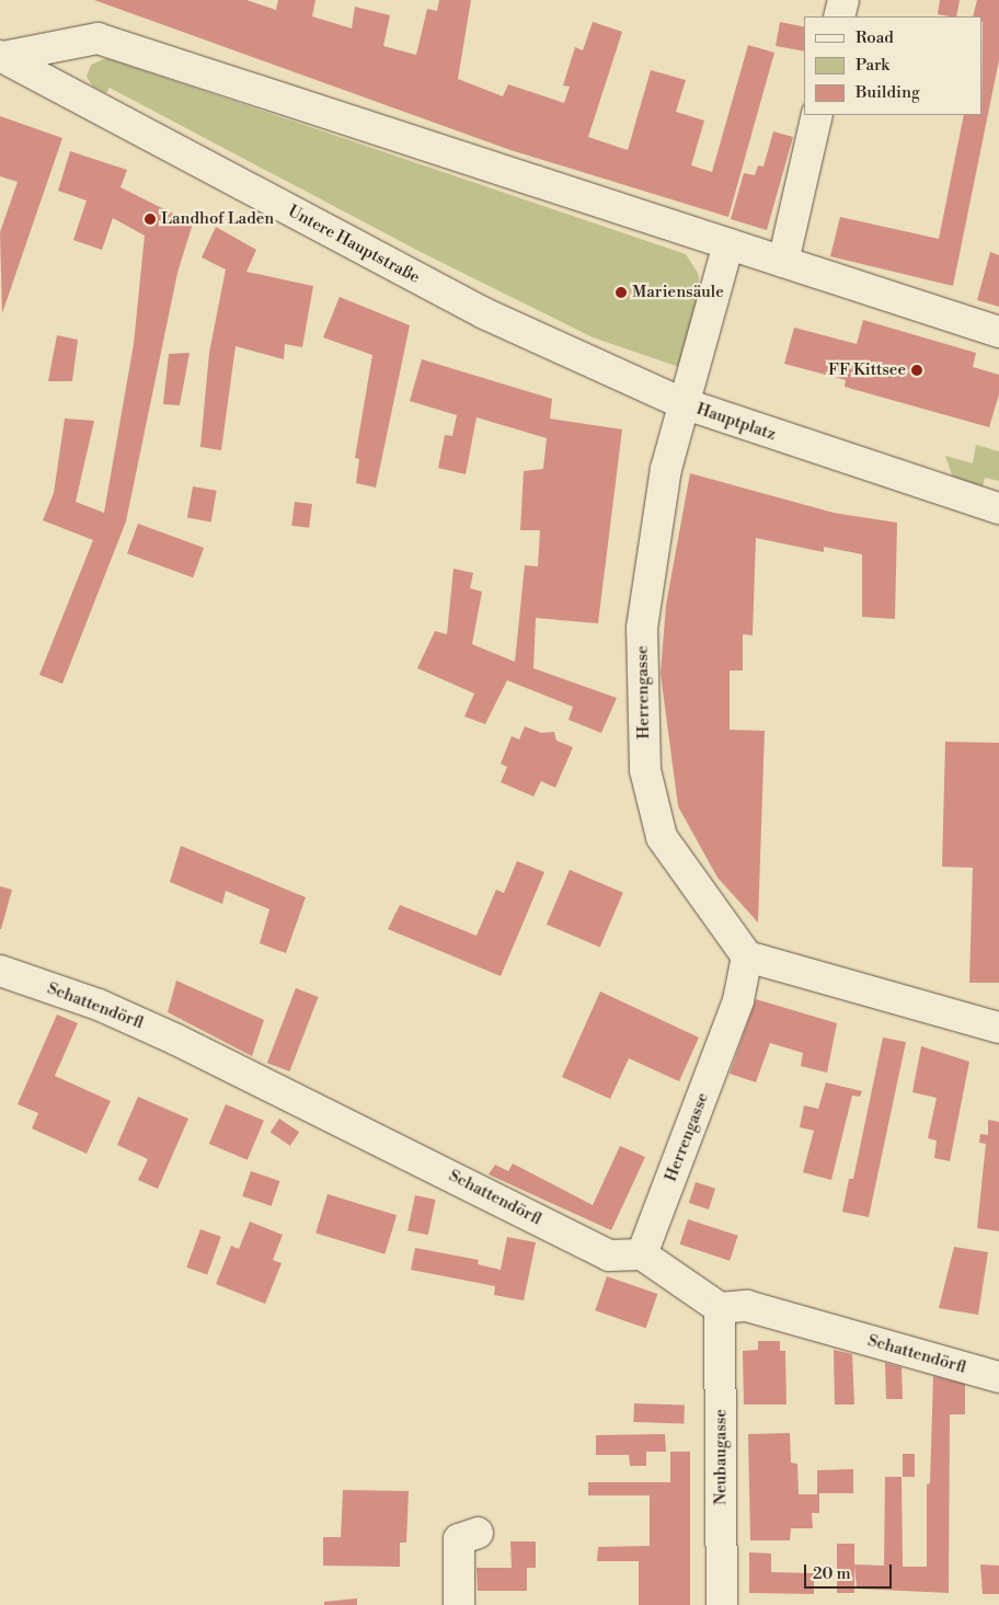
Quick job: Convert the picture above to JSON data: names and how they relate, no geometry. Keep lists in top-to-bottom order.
{
  "streets": {
    "street": [
      "Untere Hauptstraße",
      "Hauptplatz",
      "Herrengasse",
      "Schattendörfl",
      "Neubaugasse"
    ]
  },
  "crossings": [
    ["Untere Hauptstraße", "Hauptplatz"],
    ["Untere Hauptstraße", "Herrengasse"],
    ["Hauptplatz", "Herrengasse"],
    ["Herrengasse", "Schattendörfl"],
    ["Schattendörfl", "Neubaugasse"]
  ],
  "places": ["Landhof Laden", "Mariensäule", "FF Kittsee"],
  "legend": ["Road", "Park", "Building"],
  "scale_bar": "20 m"
}
